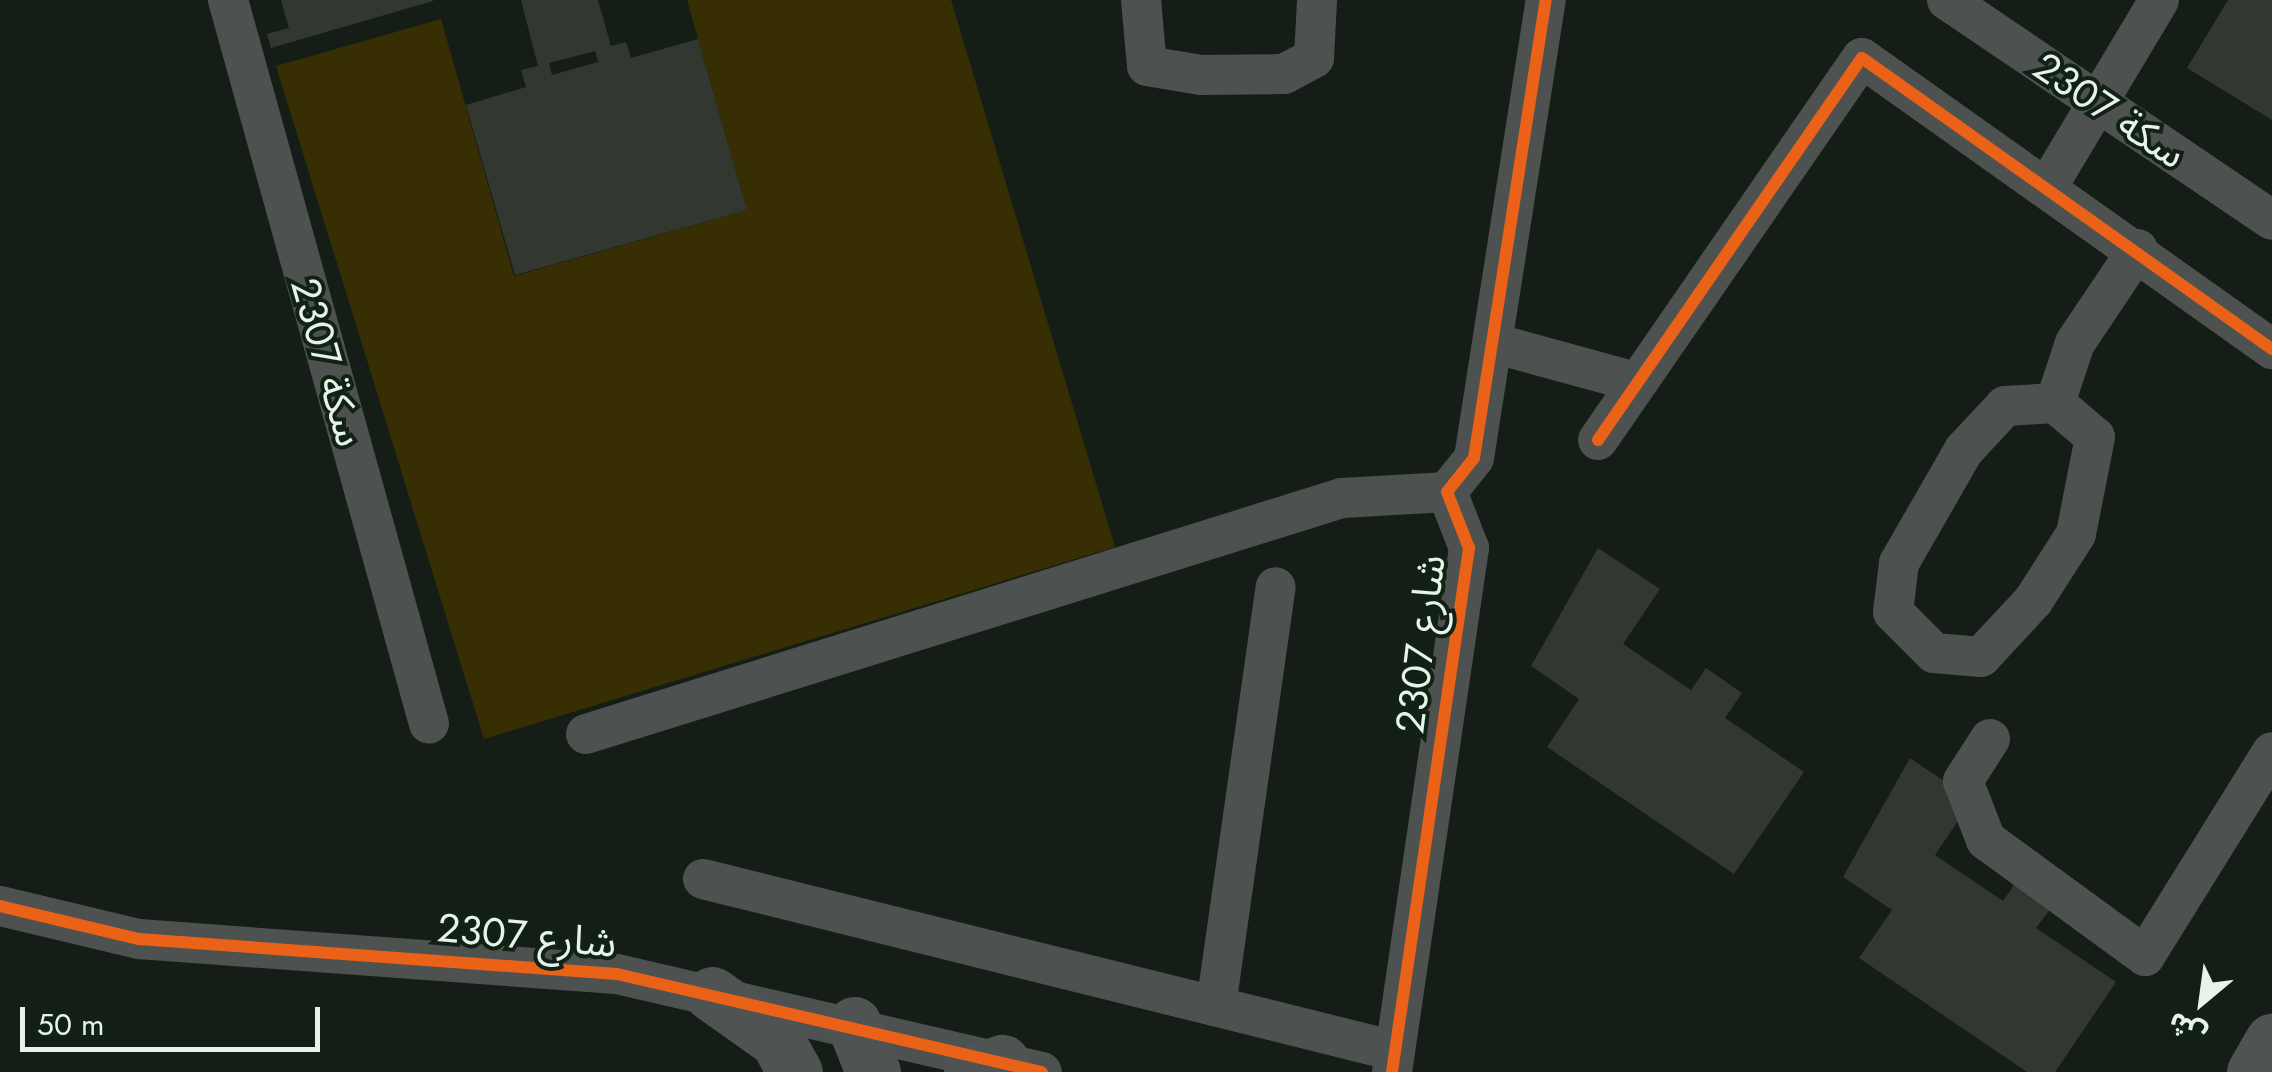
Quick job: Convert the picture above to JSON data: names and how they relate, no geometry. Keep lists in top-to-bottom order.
{
  "streets": {
    "street": ["سكة 2307", "2307 شارع"]
  },
  "scale_bar": "50 m",
  "north": "bottom left"
}
